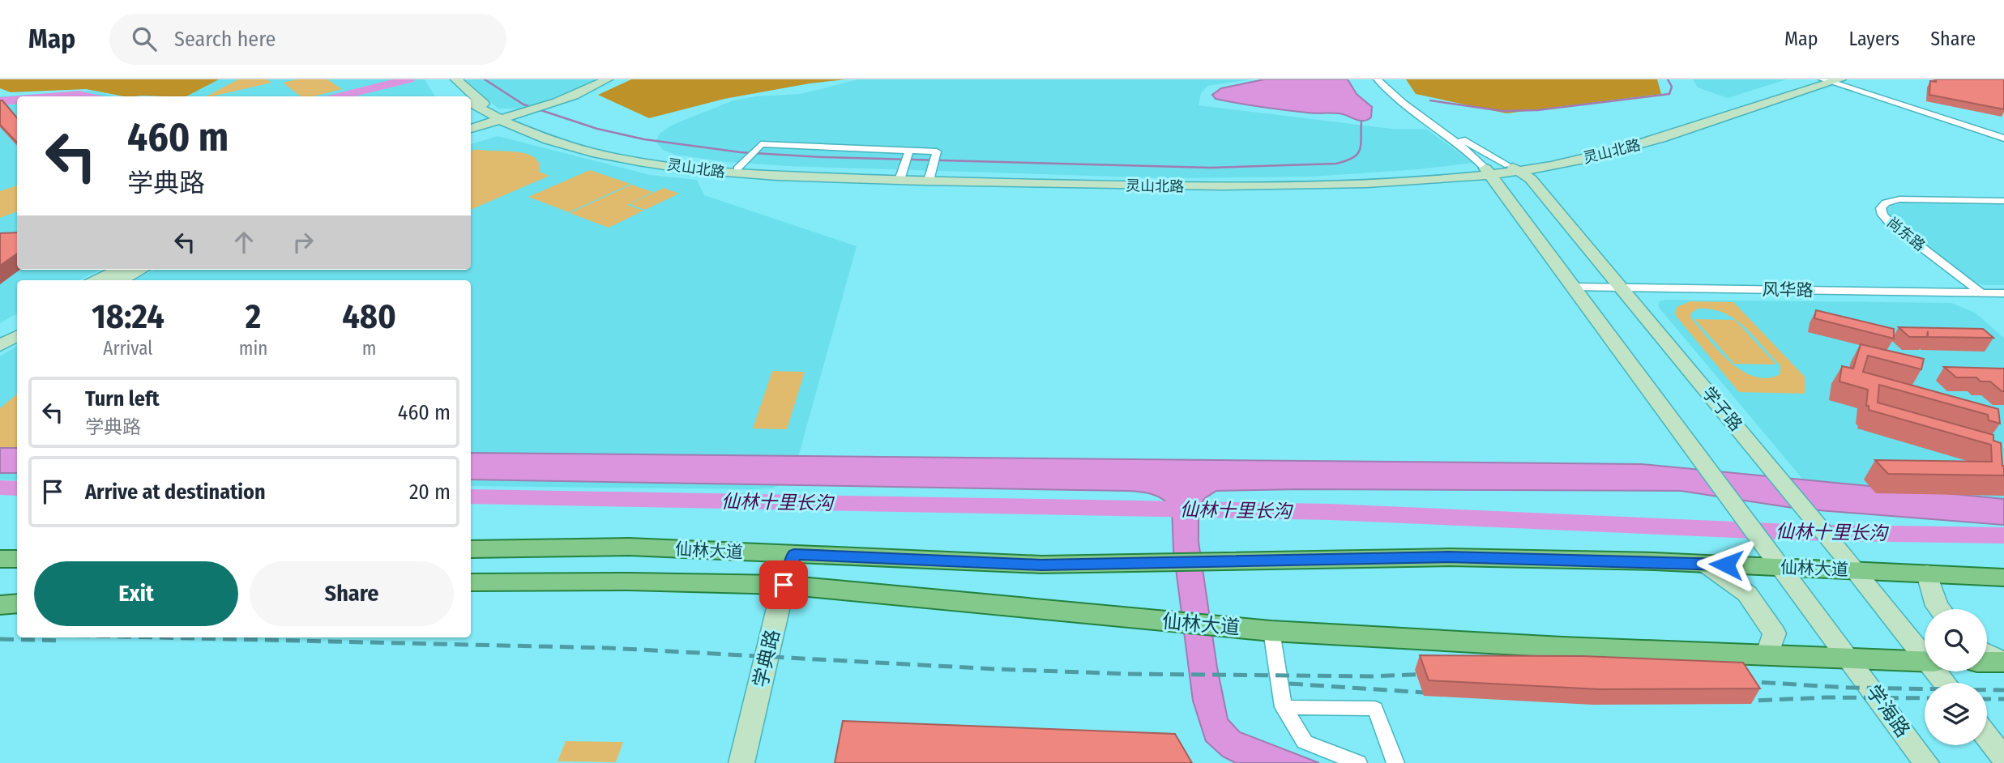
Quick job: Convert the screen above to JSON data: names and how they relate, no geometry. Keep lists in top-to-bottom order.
{
  "streets": {
    "main road": [
      "灵山北路",
      "学子路",
      "仙林大道",
      "学典路",
      "学海路"
    ],
    "street": ["尚东路", "风华路"]
  },
  "crossings": [
    ["灵山北路", "学子路"],
    ["尚东路", "风华路"],
    ["风华路", "学子路"],
    ["学子路", "仙林大道"],
    ["仙林大道", "学典路"],
    ["仙林大道", "学海路"]
  ],
  "water": ["仙林十里长沟"],
  "page": {
    "header": "Map",
    "search": "Search here",
    "nav": ["Map", "Layers", "Share"],
    "turn": ["460 m", "学典路"],
    "eta": [
      "18:24",
      "Arrival",
      "2",
      "min",
      "480",
      "m"
    ],
    "list": [
      {
        "name": "Turn left",
        "note": "学典路",
        "value": "460 m"
      },
      {
        "name": "Arrive at destination",
        "value": "20 m"
      }
    ],
    "buttons": ["Exit", "Share"]
  }
}
